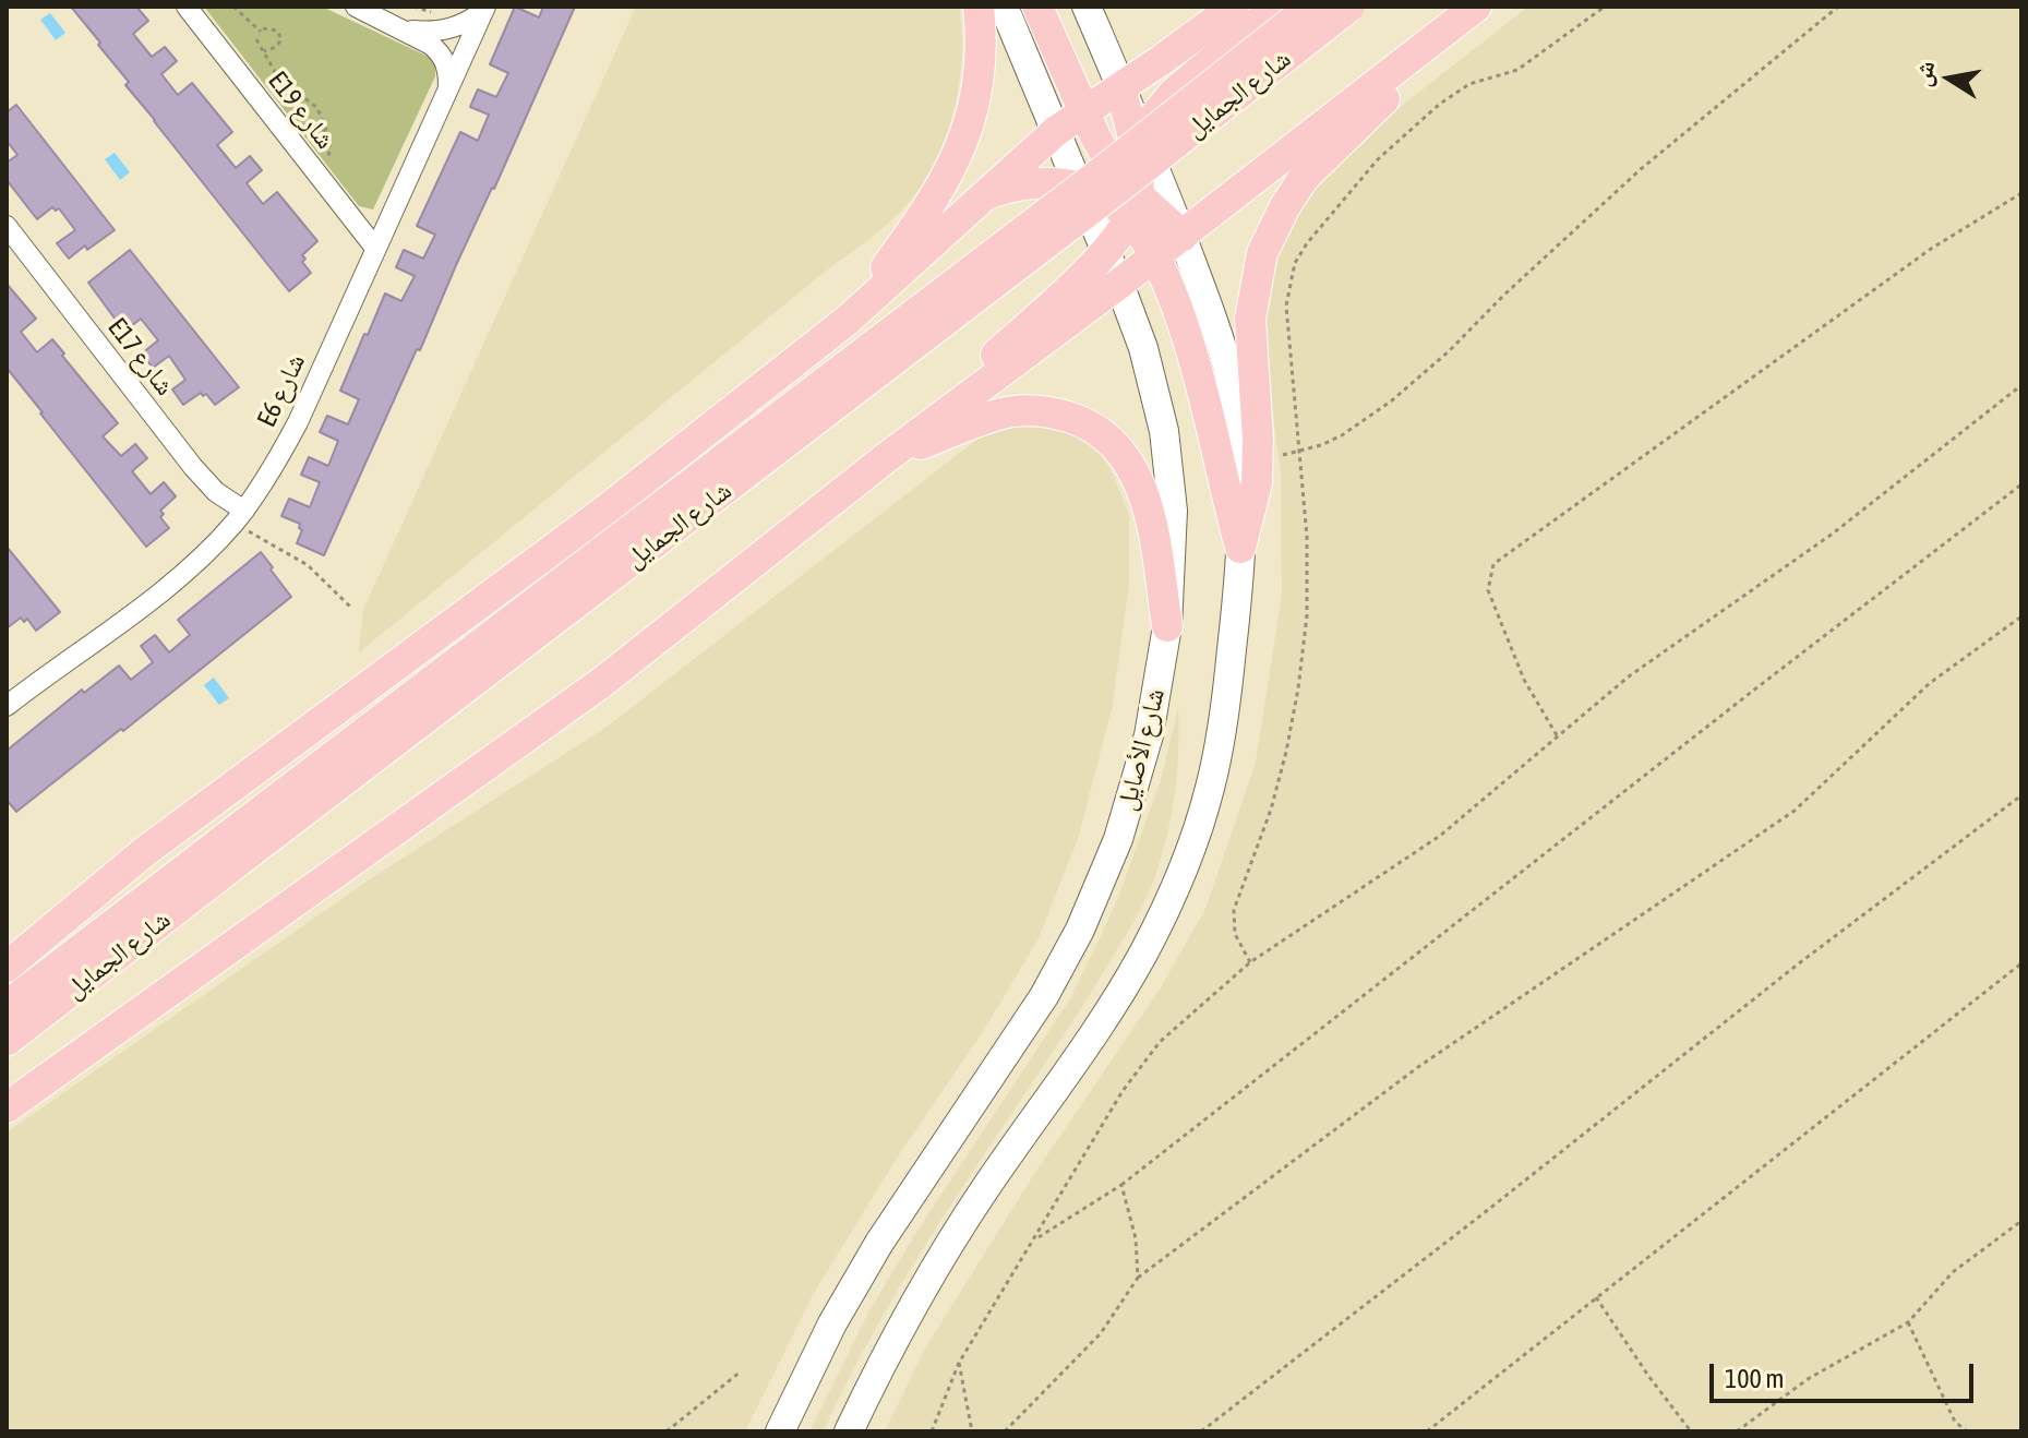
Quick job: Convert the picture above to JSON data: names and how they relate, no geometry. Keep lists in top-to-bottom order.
{
  "streets": {
    "main road": ["شارع الجمايل", "شارع الأصايل"],
    "street": ["E19 شارع", "E17 شارع", "E6 شارع"]
  },
  "crossings": [
    ["E19 شارع", "E6 شارع"],
    ["E17 شارع", "E6 شارع"]
  ],
  "scale_bar": "100 m",
  "north": "left"
}
